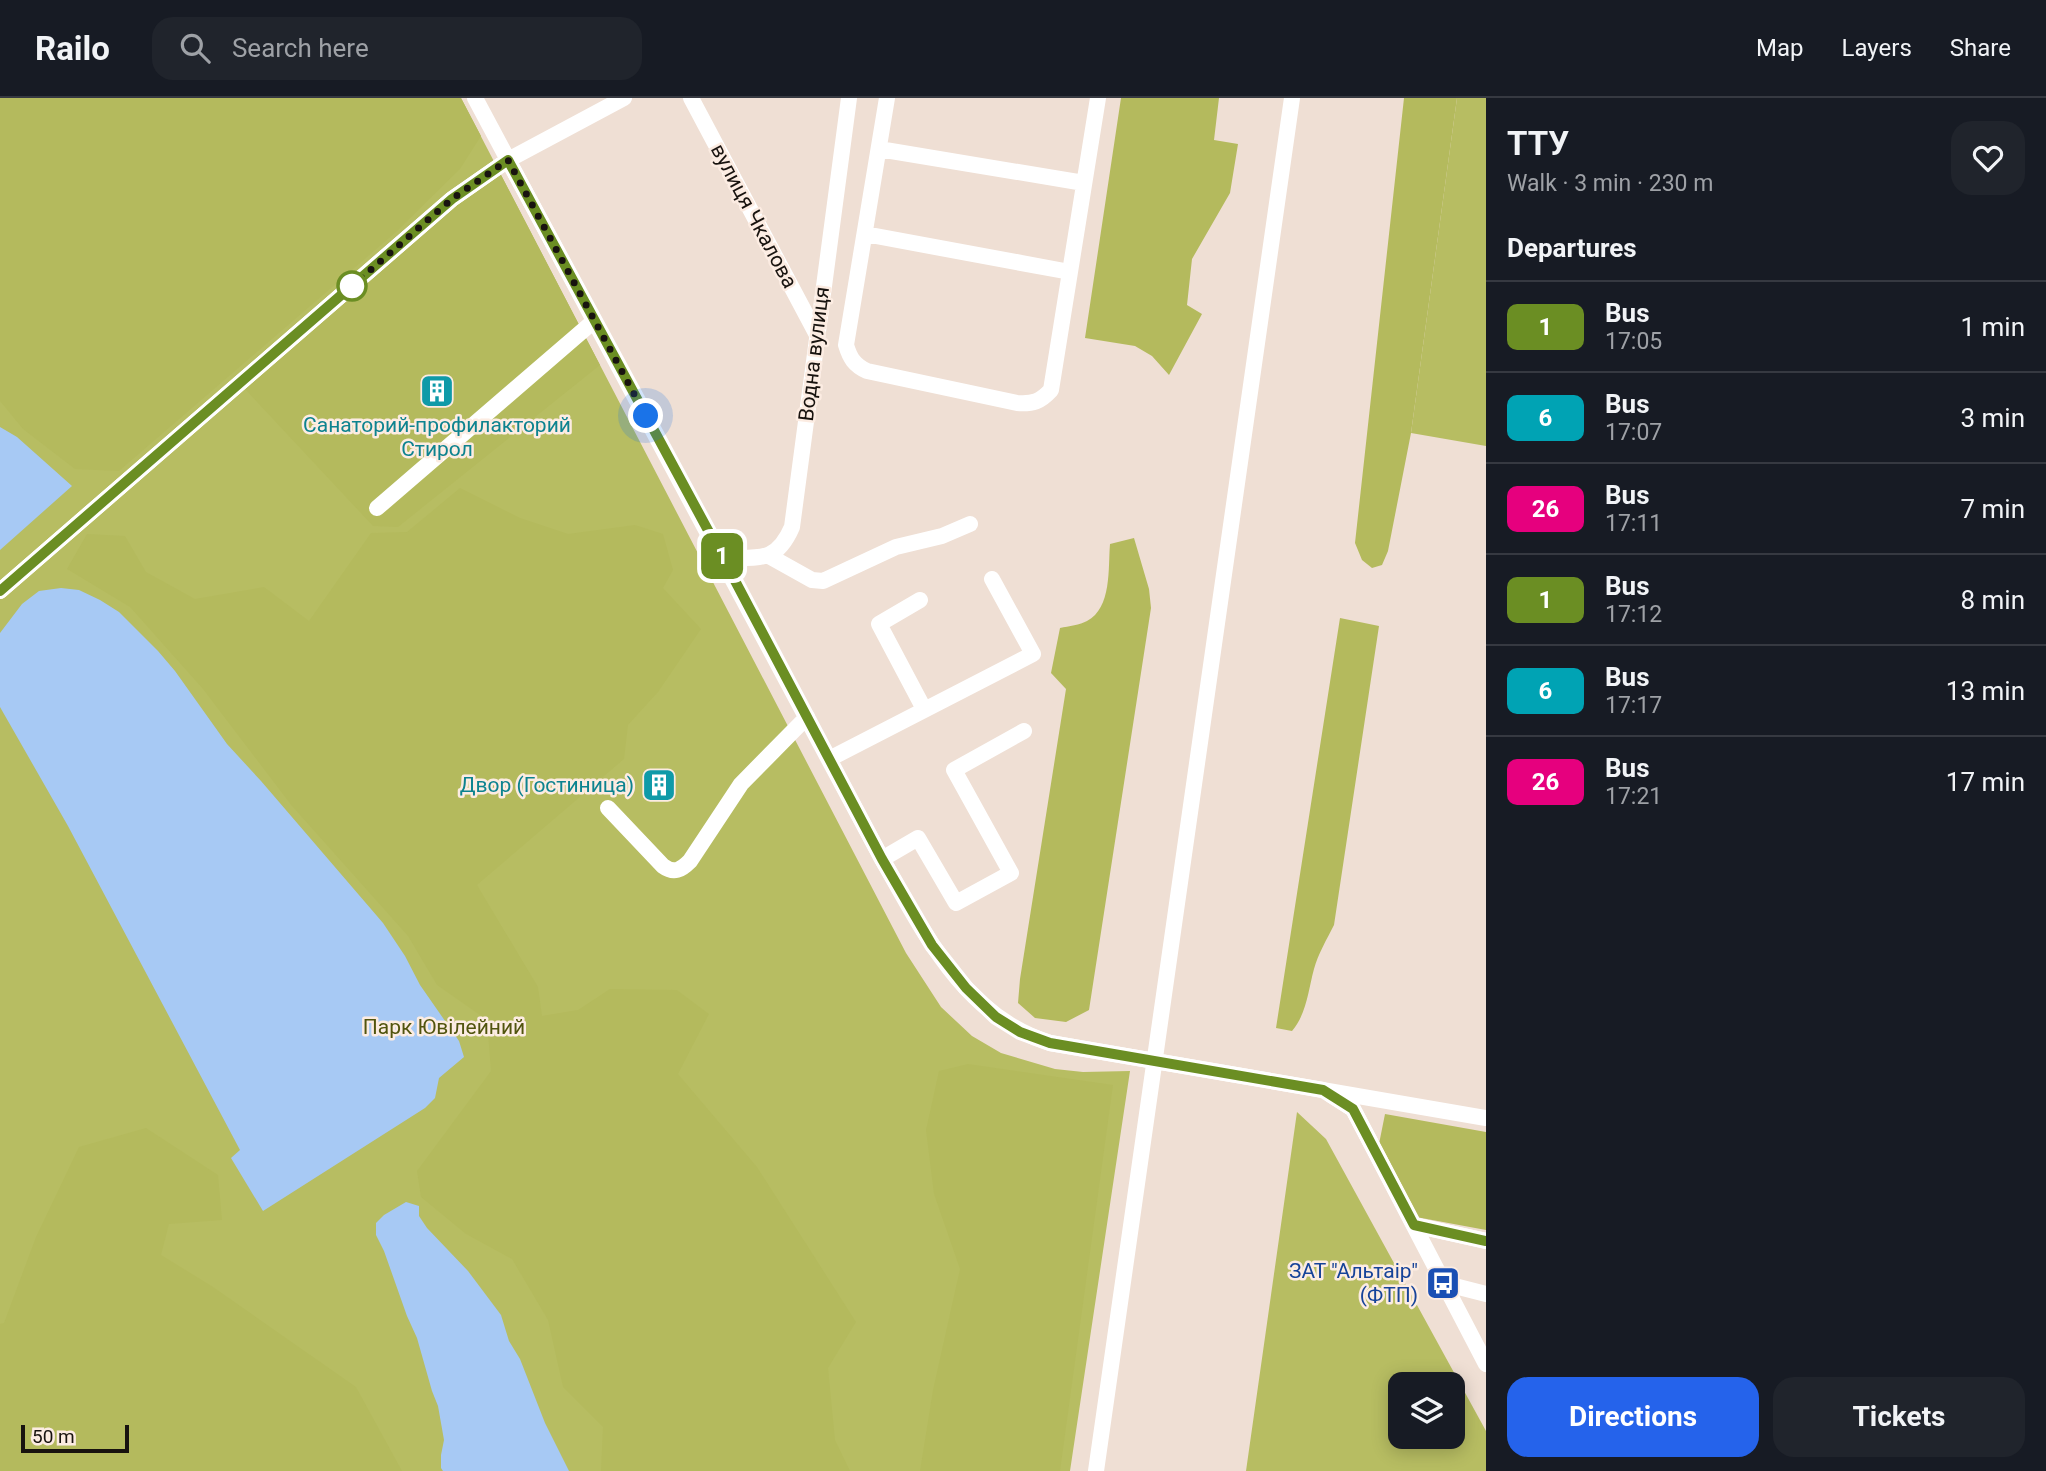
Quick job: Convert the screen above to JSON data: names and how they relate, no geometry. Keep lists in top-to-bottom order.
{
  "streets": {
    "street": ["вулиця Чкалова", "Водна вулиця"]
  },
  "crossings": [
    ["вулиця Чкалова", "Водна вулиця"]
  ],
  "parks": ["Парк Ювілейний"],
  "places": {
    "building": ["Санаторий-профилакторий Стирол", "Двор (Гостиница)"],
    "bus stop": ["ЗАТ \"Альтаір\" (ФТП)"]
  },
  "lines": ["bus line 1"],
  "scale_bar": "50 m",
  "page": {
    "header": "Railo",
    "search": "Search here",
    "nav": ["Map", "Layers", "Share"],
    "on_map": "1",
    "heading": [
      ["ТТУ", "Walk · 3 min · 230 m"],
      "Departures"
    ],
    "list": [
      {
        "mark": "1",
        "name": "Bus",
        "note": "17:05",
        "value": "1 min"
      },
      {
        "mark": "6",
        "name": "Bus",
        "note": "17:07",
        "value": "3 min"
      },
      {
        "mark": "26",
        "name": "Bus",
        "note": "17:11",
        "value": "7 min"
      },
      {
        "mark": "1",
        "name": "Bus",
        "note": "17:12",
        "value": "8 min"
      },
      {
        "mark": "6",
        "name": "Bus",
        "note": "17:17",
        "value": "13 min"
      },
      {
        "mark": "26",
        "name": "Bus",
        "note": "17:21",
        "value": "17 min"
      }
    ],
    "buttons": ["Directions", "Tickets"],
    "scale": "50 m"
  }
}
